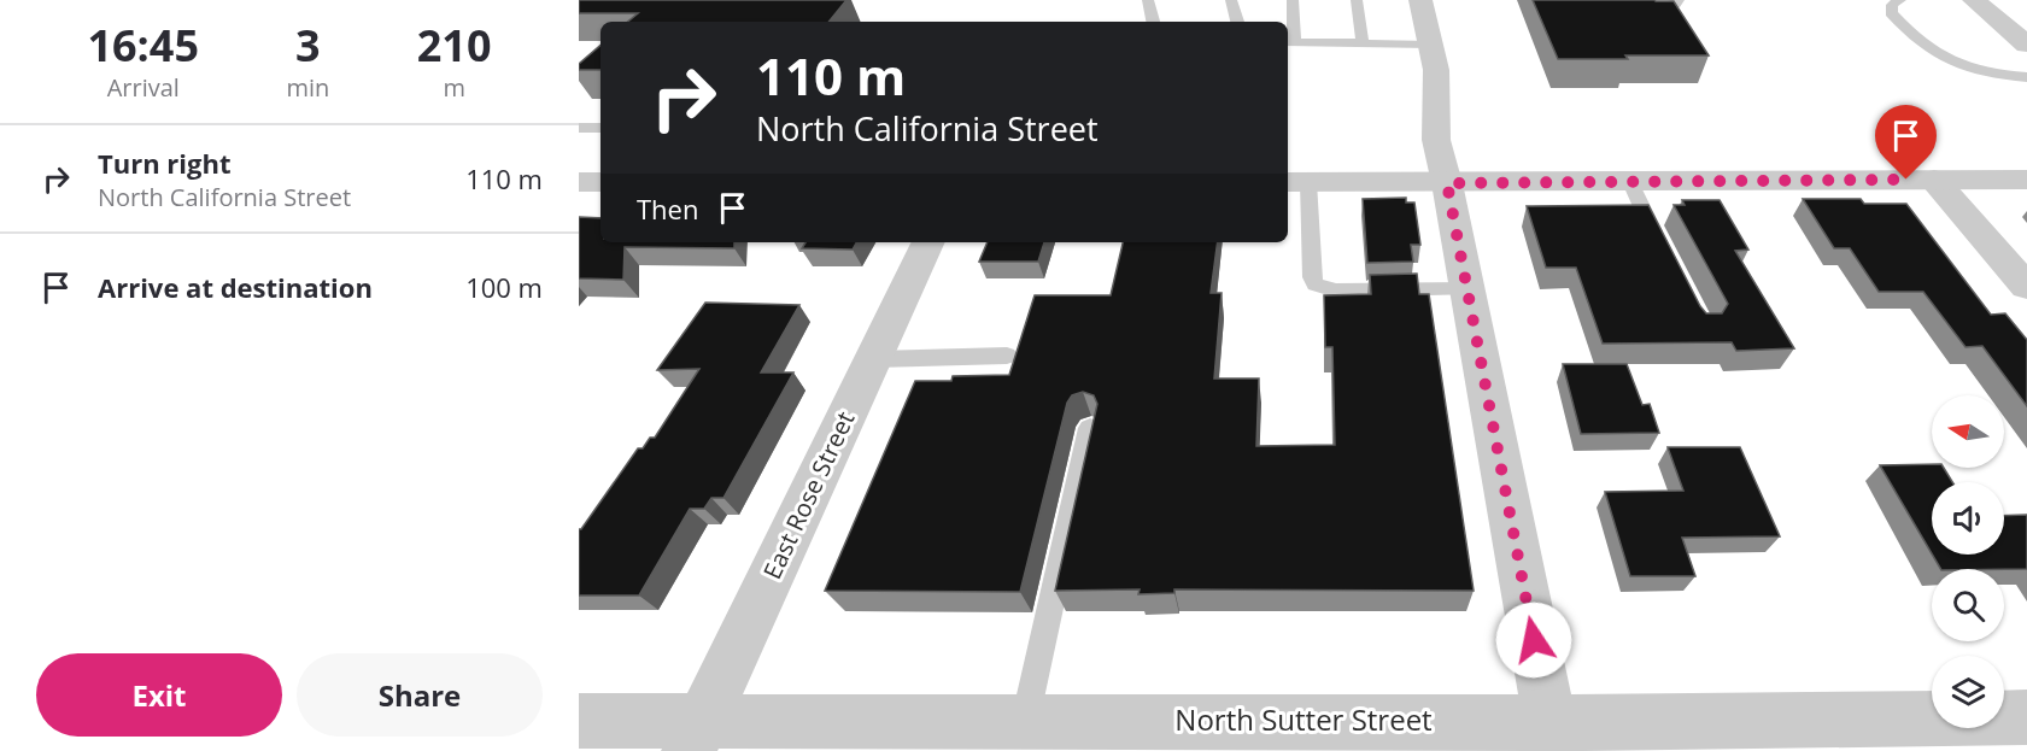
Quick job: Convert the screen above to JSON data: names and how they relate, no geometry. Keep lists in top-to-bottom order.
{
  "streets": {
    "street": ["East Rose Street", "North Sutter Street"]
  },
  "crossings": [
    ["East Rose Street", "North Sutter Street"]
  ],
  "north": "left",
  "page": {
    "eta": [
      "16:45",
      "Arrival",
      "3",
      "min",
      "210",
      "m"
    ],
    "turn": ["110 m", "North California Street"],
    "list": [
      {
        "name": "Turn right",
        "note": "North California Street",
        "value": "110 m"
      },
      {
        "name": "Arrive at destination",
        "value": "100 m"
      }
    ],
    "then": "Then",
    "buttons": ["Exit", "Share"]
  }
}
